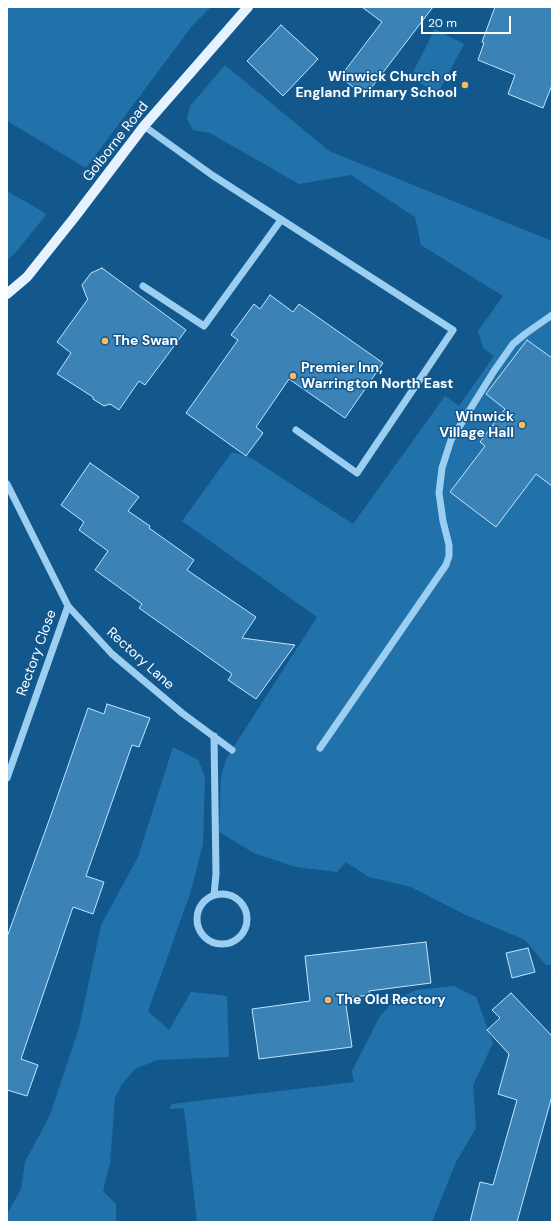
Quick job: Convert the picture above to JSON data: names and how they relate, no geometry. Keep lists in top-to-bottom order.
{
  "streets": {
    "main road": ["Golborne Road"],
    "street": ["Rectory Close", "Rectory Lane"]
  },
  "crossings": [
    ["Rectory Close", "Rectory Lane"]
  ],
  "places": [
    "Winwick Church of England Primary School",
    "The Swan",
    "Premier Inn, Warrington North East",
    "Winwick Village Hall",
    "The Old Rectory"
  ],
  "scale_bar": "20 m"
}
